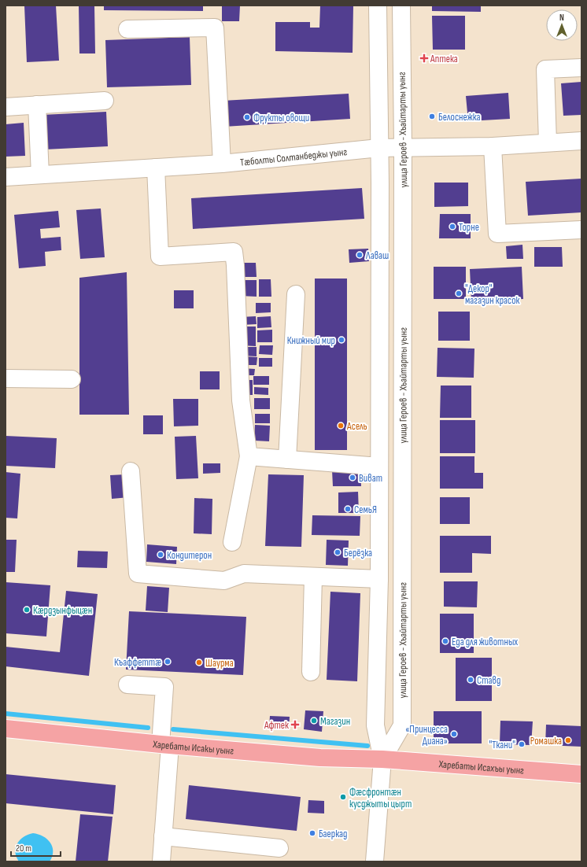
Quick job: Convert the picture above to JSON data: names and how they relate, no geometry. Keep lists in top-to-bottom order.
{
  "streets": {
    "main road": ["Харебаты Исакы уынг", "Харебаты Исахъы уынг"],
    "street": ["улица Героев - Хъайтарты уынг", "Тæболты Солтанбеджы уынг"]
  },
  "crossings": [
    ["улица Героев - Хъайтарты уынг", "Тæболты Солтанбеджы уынг"],
    ["улица Героев - Хъайтарты уынг", "Харебаты Исакы уынг"],
    ["улица Героев - Хъайтарты уынг", "Харебаты Исахъы уынг"],
    ["Харебаты Исакы уынг", "Харебаты Исахъы уынг"]
  ],
  "places": {
    "health": ["Аптека", "Афтек"],
    "other": [
      "Белоснежка",
      "Фрукты овощи",
      "Торне",
      "Лаваш",
      "\"Декор\" магазин красок",
      "Книжный мир",
      "Асель",
      "Виват",
      "СемьЯ",
      "Берёзка",
      "Кондитерон",
      "Кæрдзынфыцæн",
      "Еда для животных",
      "Къаффеттæ",
      "Шаурма",
      "Ставд",
      "Магазин",
      "«Принцесса Диана»",
      "Ромашка",
      "\"Ткани\"",
      "Фæсфронтæн кусджыты цырт",
      "Баеркад"
    ]
  },
  "scale_bar": "20 m",
  "north": "top"
}
